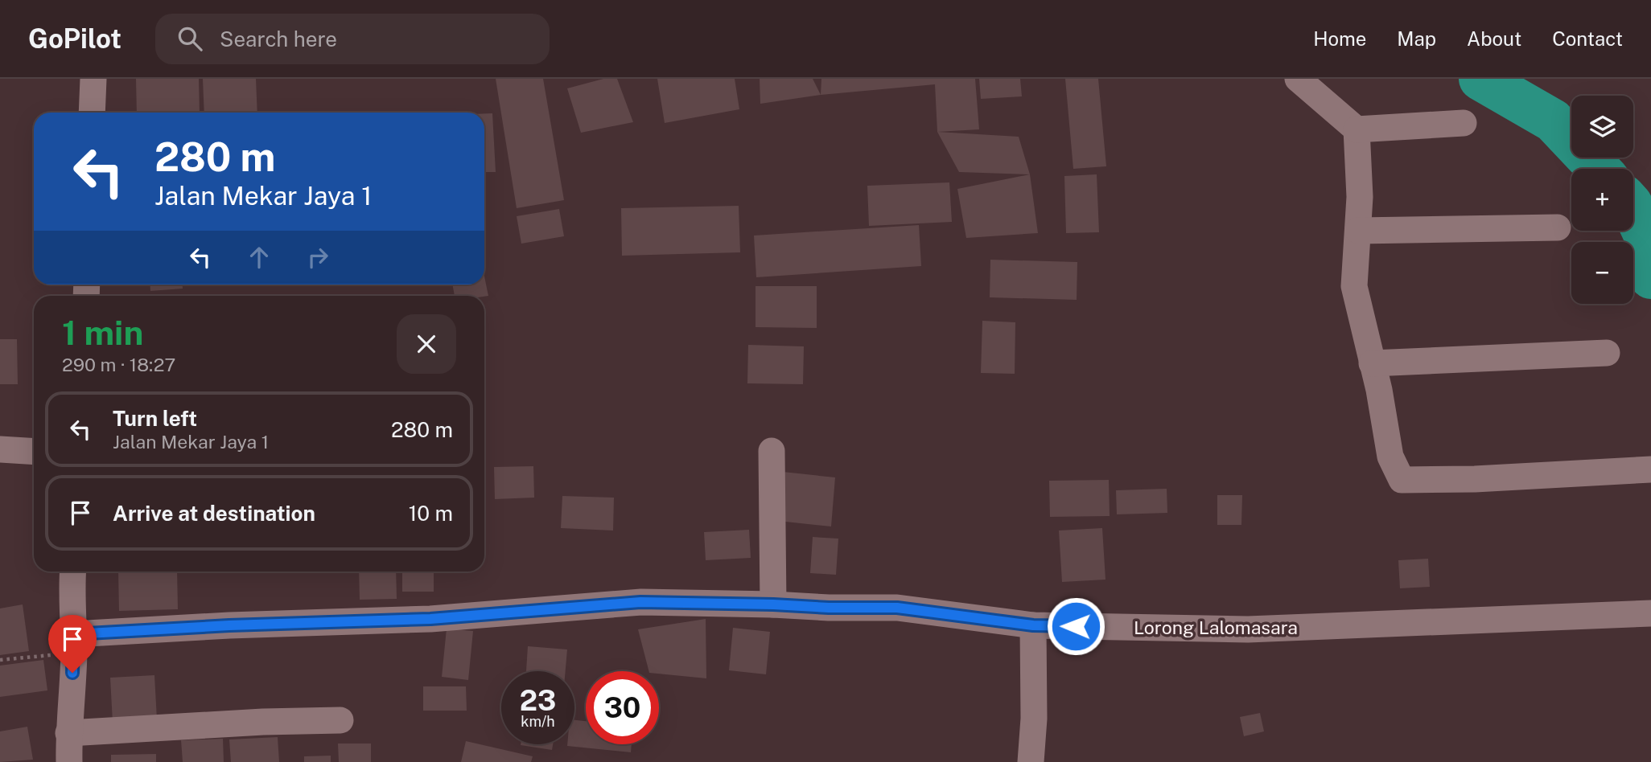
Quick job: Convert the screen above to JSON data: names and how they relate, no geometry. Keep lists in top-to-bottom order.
{
  "streets": {
    "street": ["Lorong Lalomasara"]
  },
  "page": {
    "header": "GoPilot",
    "search": "Search here",
    "nav": [
      "Home",
      "Map",
      "About",
      "Contact"
    ],
    "map_buttons": ["+", "−"],
    "turn": ["280 m", "Jalan Mekar Jaya 1"],
    "heading": ["1 min", "290 m · 18:27"],
    "list": [
      {
        "name": "Turn left",
        "note": "Jalan Mekar Jaya 1",
        "value": "280 m"
      },
      {
        "name": "Arrive at destination",
        "value": "10 m"
      }
    ],
    "speed": "23 km/h",
    "limit": "30"
  }
}
